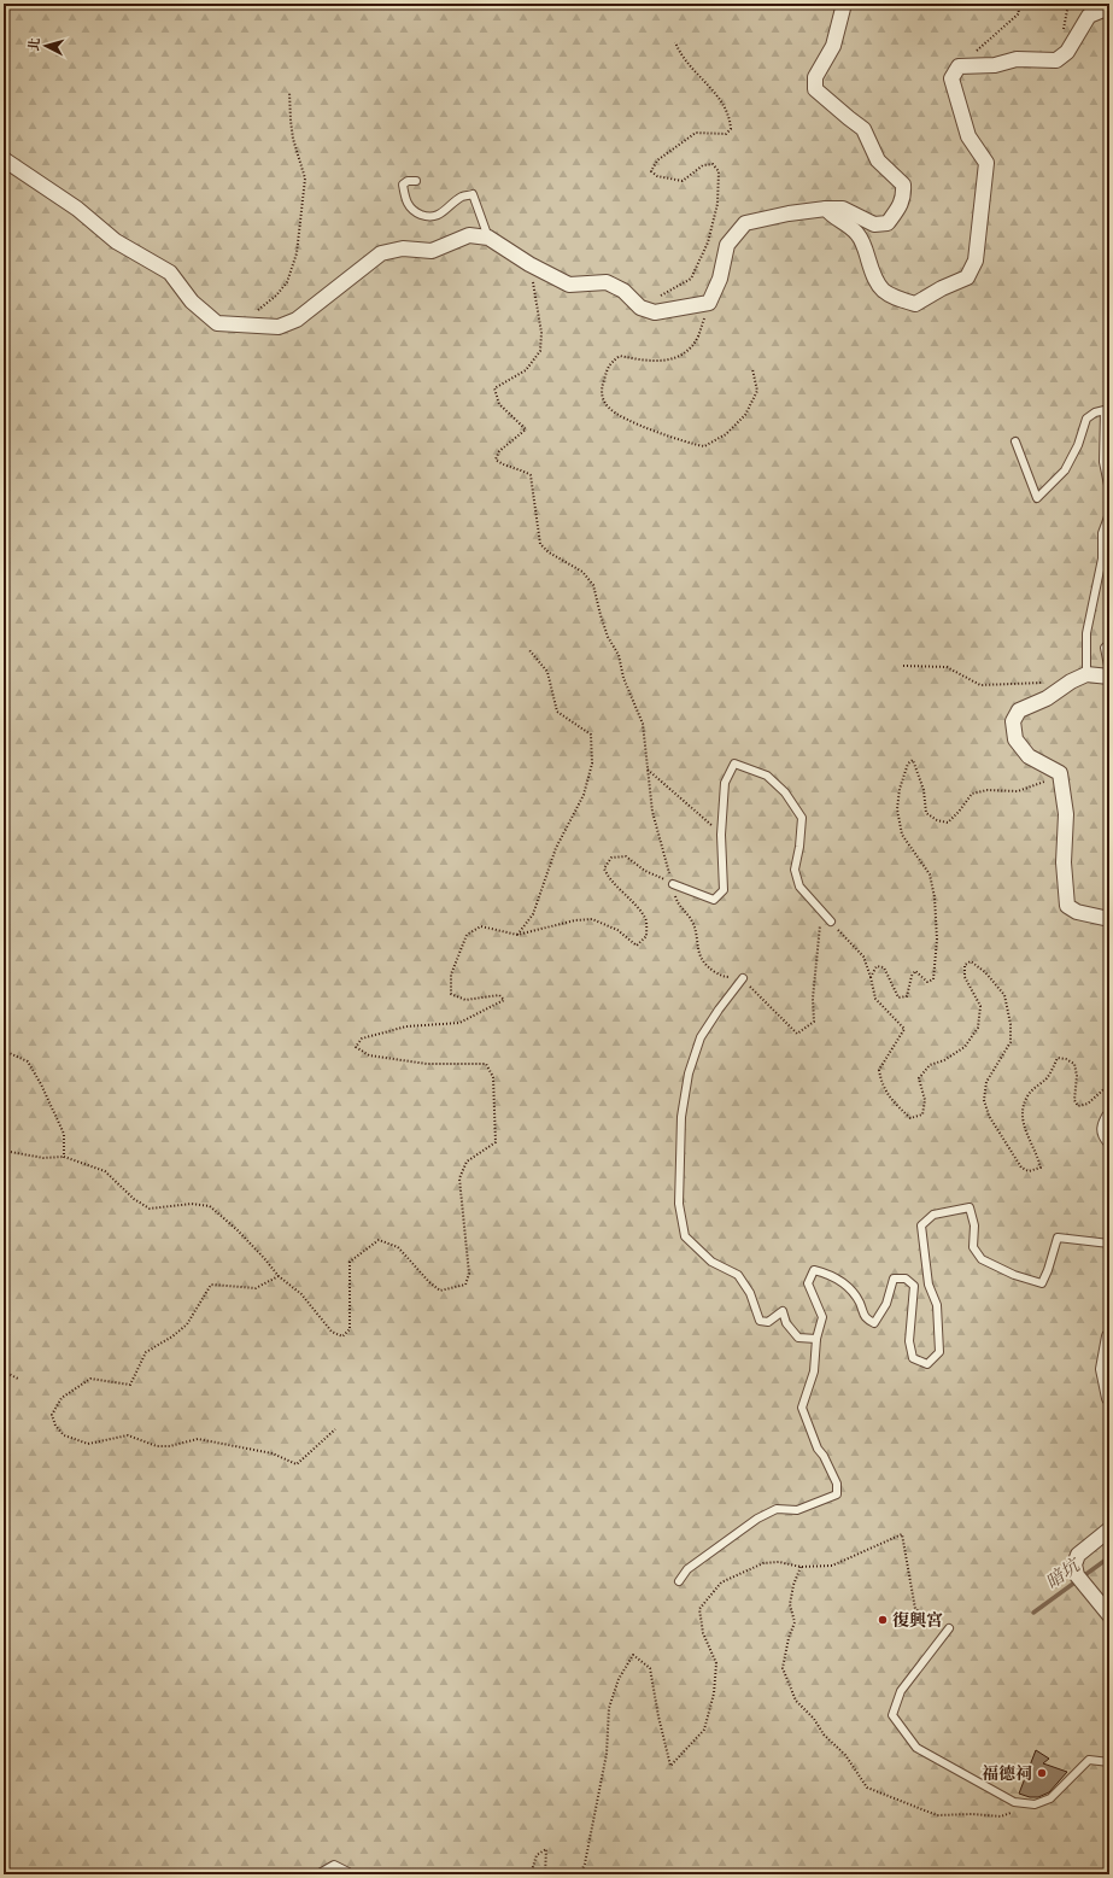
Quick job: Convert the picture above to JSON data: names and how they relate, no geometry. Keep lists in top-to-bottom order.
{
  "water": ["暗坑"],
  "places": ["復興宮", "福德祠"],
  "north": "left"
}
